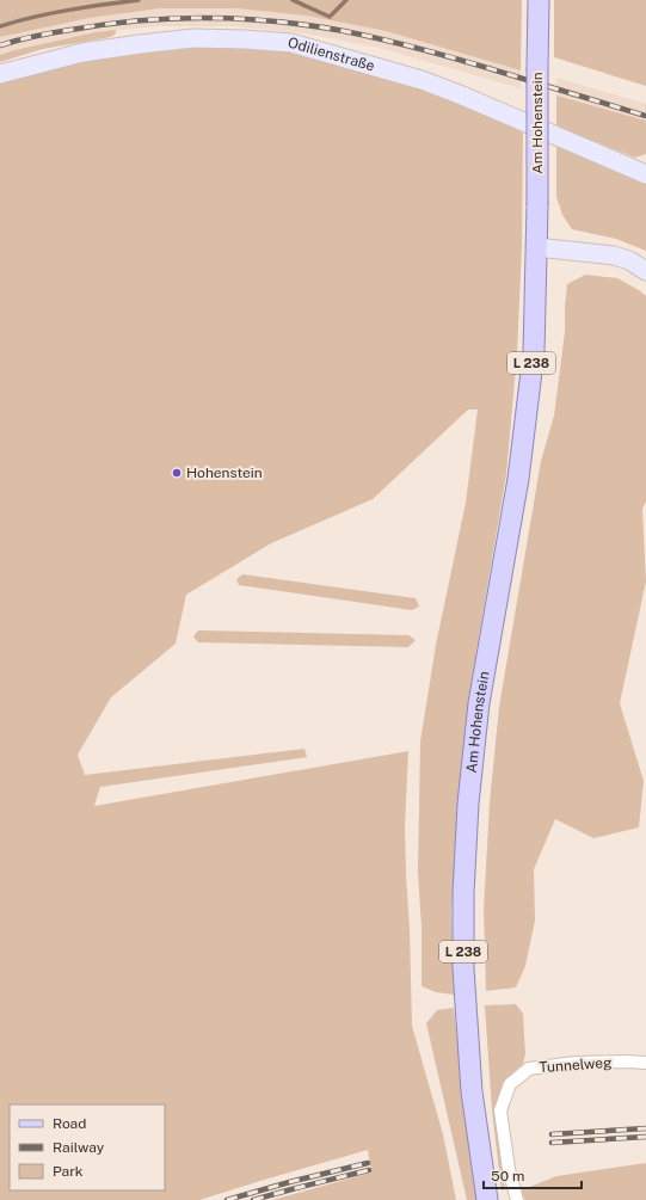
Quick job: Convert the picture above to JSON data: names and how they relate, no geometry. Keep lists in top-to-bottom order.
{
  "streets": {
    "main road": ["Odilienstraße", "Am Hohenstein", "L 238"],
    "street": ["Tunnelweg"]
  },
  "places": ["Hohenstein"],
  "legend": ["Road", "Railway", "Park"],
  "scale_bar": "50 m"
}
